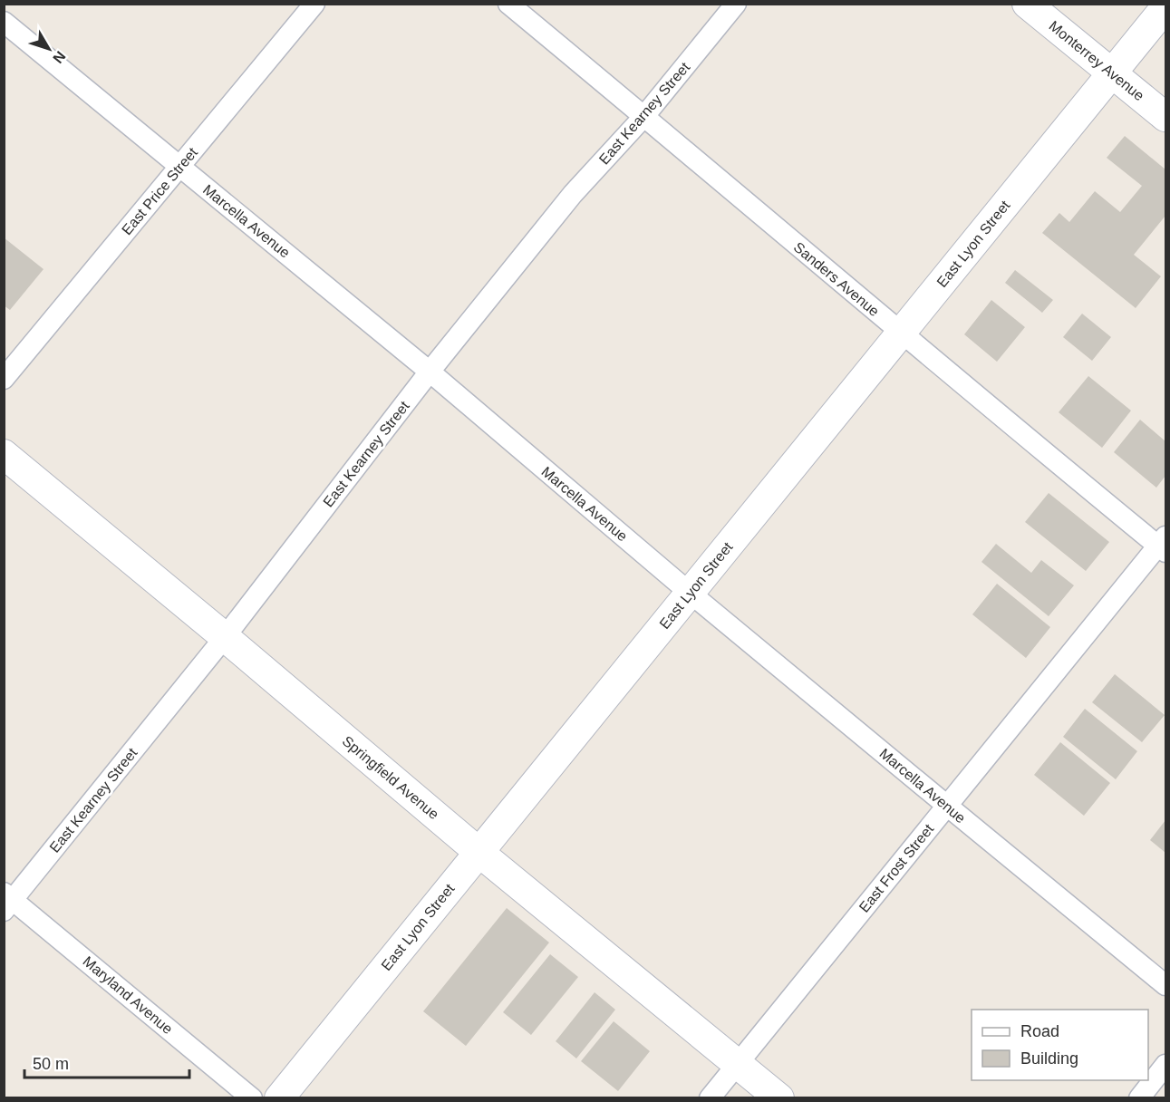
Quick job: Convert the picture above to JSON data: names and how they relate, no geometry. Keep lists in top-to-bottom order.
{
  "streets": {
    "main road": ["Monterrey Avenue", "East Lyon Street", "Springfield Avenue"],
    "street": [
      "East Kearney Street",
      "East Price Street",
      "Marcella Avenue",
      "Sanders Avenue",
      "East Frost Street",
      "Maryland Avenue"
    ]
  },
  "crossings": [
    ["Monterrey Avenue", "East Lyon Street"],
    ["East Kearney Street", "Marcella Avenue"],
    ["East Kearney Street", "Sanders Avenue"],
    ["East Kearney Street", "Springfield Avenue"],
    ["East Kearney Street", "Maryland Avenue"],
    ["East Price Street", "Marcella Avenue"],
    ["Marcella Avenue", "East Lyon Street"],
    ["Marcella Avenue", "East Frost Street"],
    ["East Lyon Street", "Sanders Avenue"],
    ["East Lyon Street", "Springfield Avenue"],
    ["Sanders Avenue", "East Frost Street"],
    ["Springfield Avenue", "East Frost Street"]
  ],
  "legend": ["Road", "Building"],
  "scale_bar": "50 m",
  "north": "bottom right"
}
